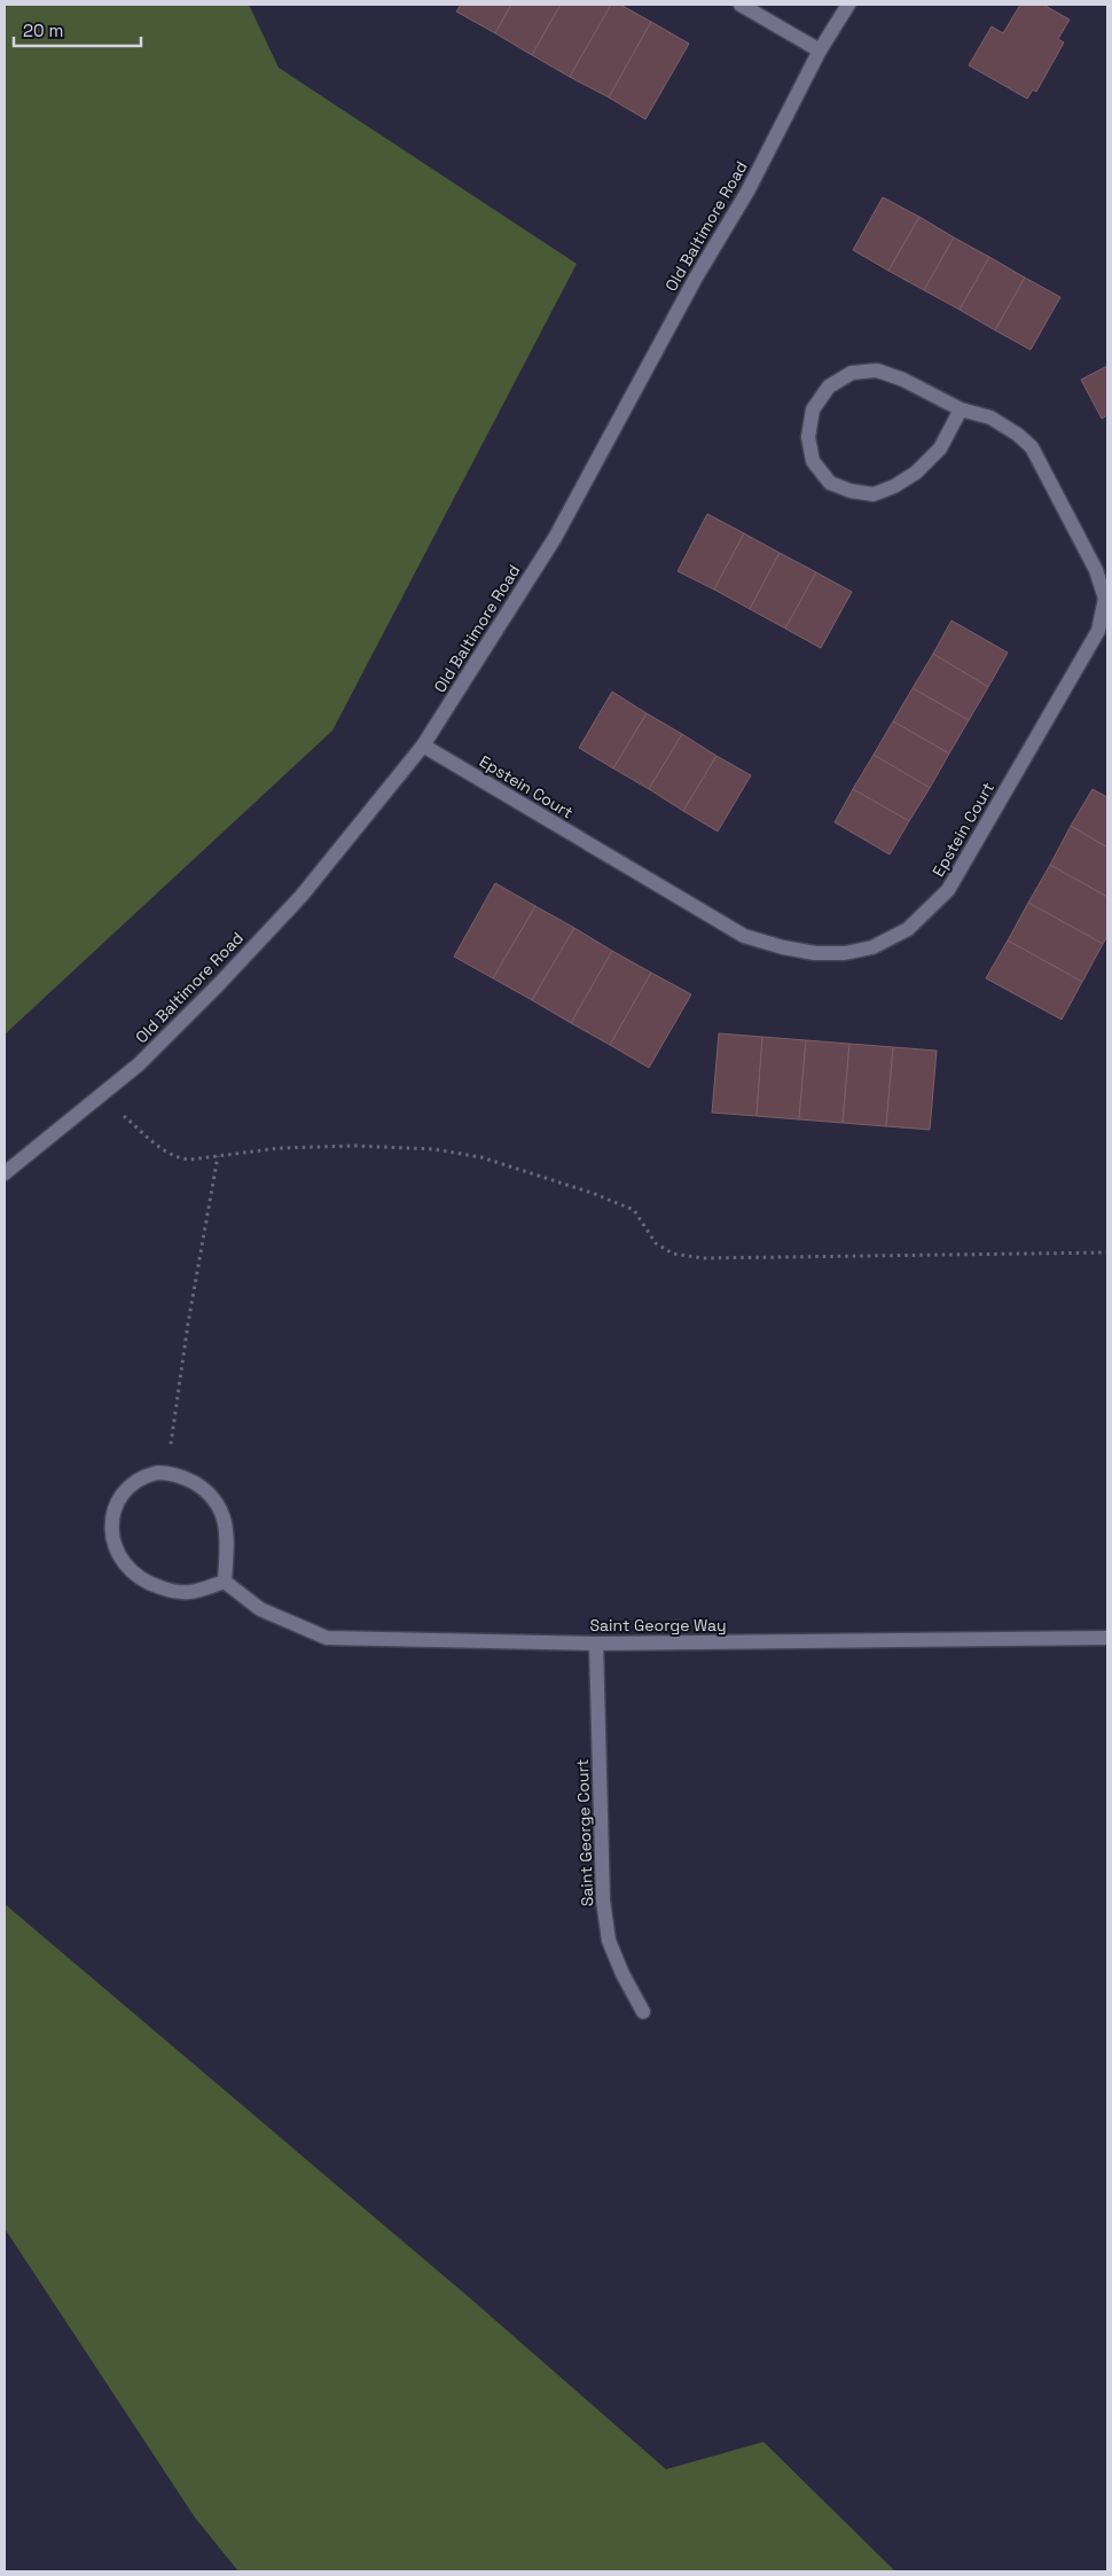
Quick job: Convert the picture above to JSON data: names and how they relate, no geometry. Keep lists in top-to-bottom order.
{
  "streets": {
    "street": [
      "Old Baltimore Road",
      "Epstein Court",
      "Saint George Way",
      "Saint George Court"
    ]
  },
  "crossings": [
    ["Old Baltimore Road", "Epstein Court"],
    ["Saint George Way", "Saint George Court"]
  ],
  "scale_bar": "20 m"
}
